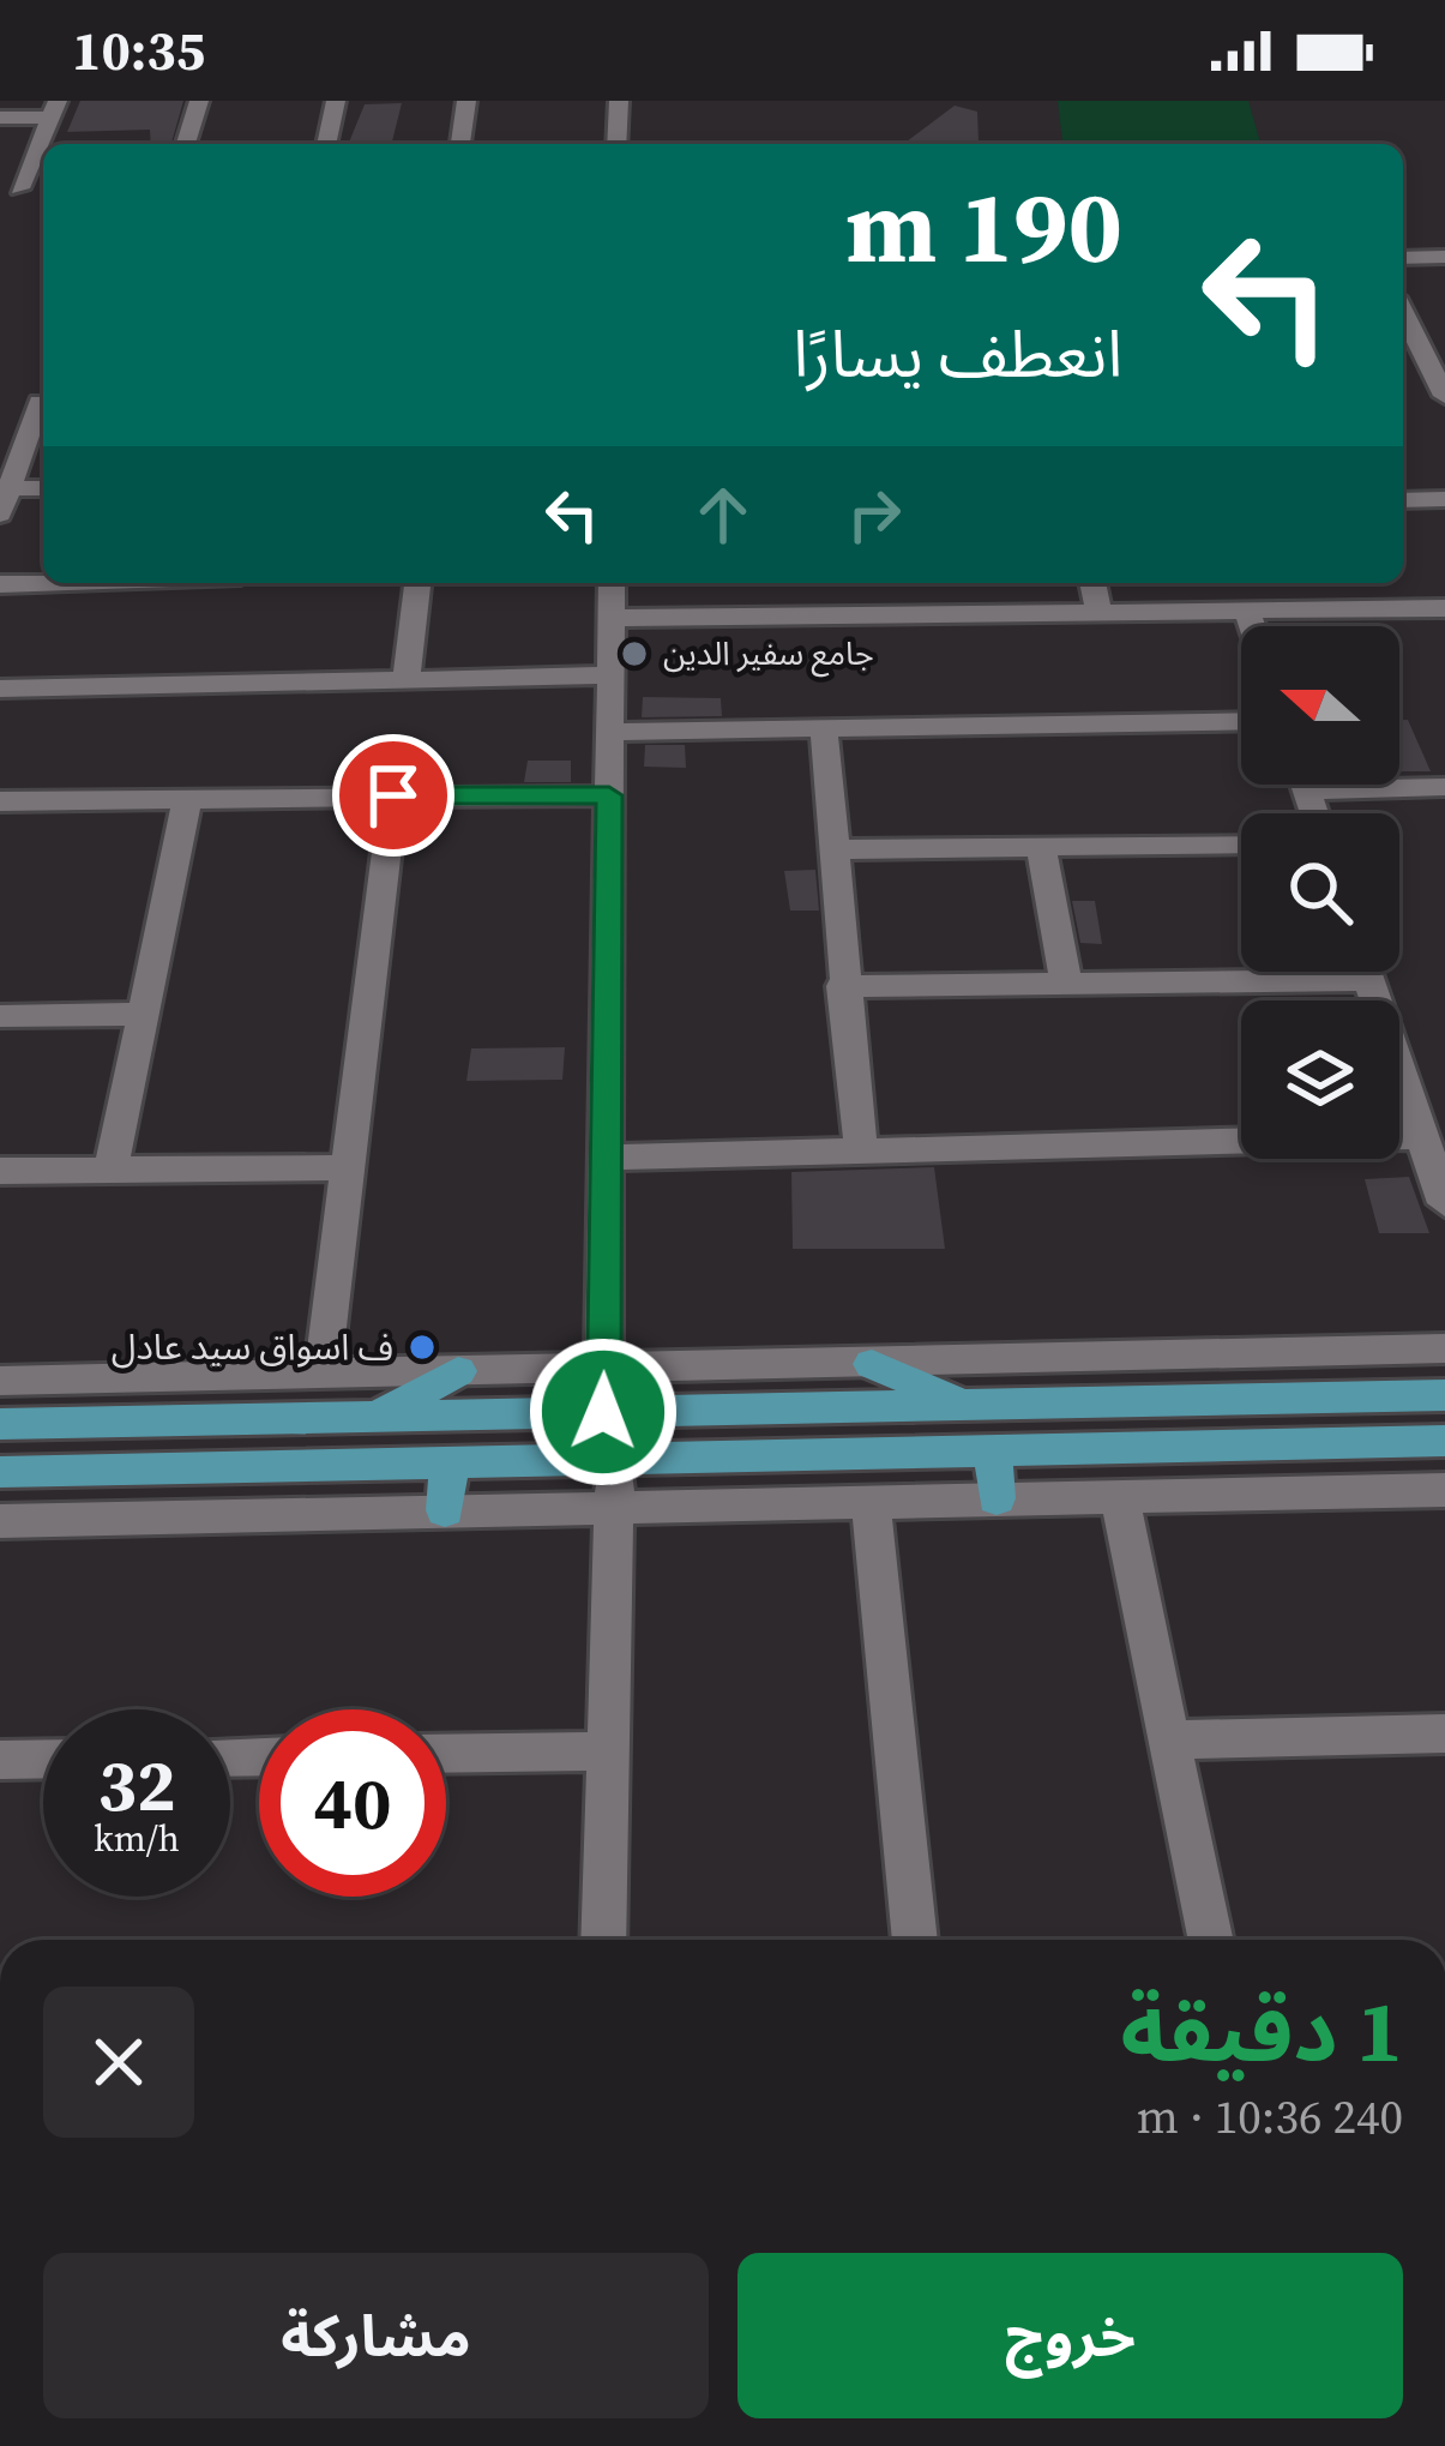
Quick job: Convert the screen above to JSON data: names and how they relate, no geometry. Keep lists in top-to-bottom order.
{
  "places": ["جامع سفير الدين", "ف اسواق سيد عادل"],
  "north": "left",
  "page": {
    "status": "10:35",
    "turn": ["190 m", "انعطف يسارًا"],
    "speed": "32 km/h",
    "limit": "40",
    "heading": ["1 دقيقة", "240 m · 10:36"],
    "buttons": ["خروج", "مشاركة"]
  }
}
